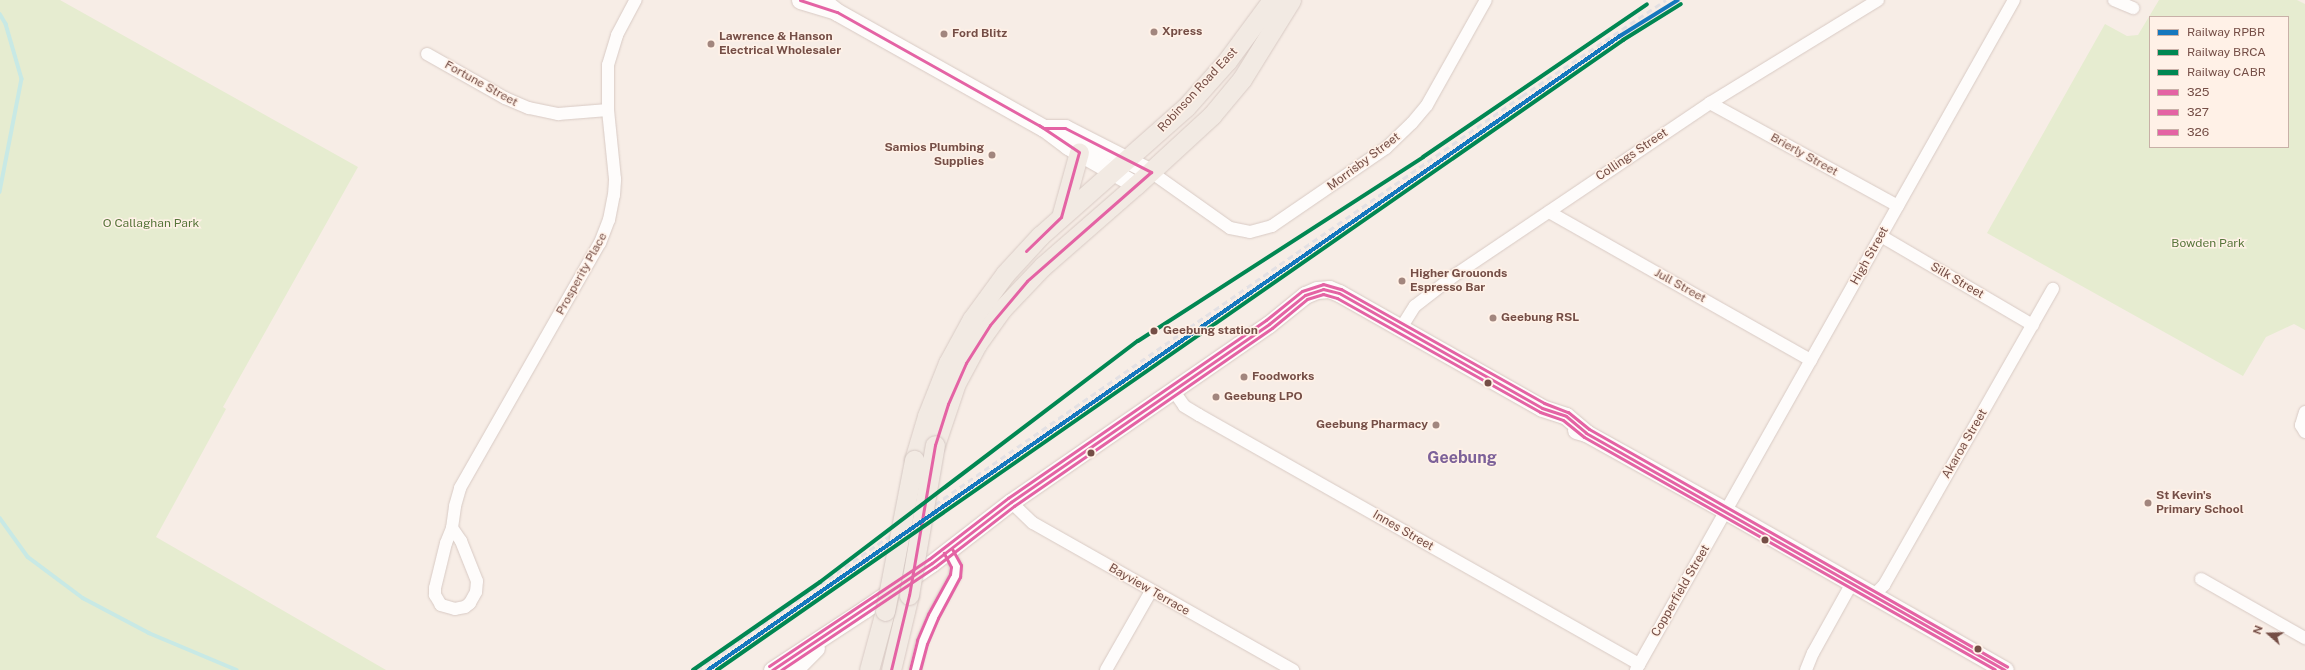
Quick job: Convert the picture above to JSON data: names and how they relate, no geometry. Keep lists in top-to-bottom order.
{
  "streets": {
    "main road": ["Robinson Road East"],
    "street": [
      "Fortune Street",
      "Collings Street",
      "Brierly Street",
      "Morrisby Street",
      "High Street",
      "Prosperity Place",
      "Silk Street",
      "Jull Street",
      "Akaroa Street",
      "Innes Street",
      "Bayview Terrace",
      "Copperfield Street"
    ]
  },
  "crossings": [
    ["Fortune Street", "Prosperity Place"],
    ["Robinson Road East", "Morrisby Street"],
    ["Collings Street", "Brierly Street"],
    ["Collings Street", "Jull Street"],
    ["Brierly Street", "High Street"],
    ["High Street", "Silk Street"],
    ["High Street", "Jull Street"],
    ["High Street", "Copperfield Street"],
    ["Silk Street", "Akaroa Street"],
    ["Innes Street", "Copperfield Street"]
  ],
  "districts": ["Geebung"],
  "parks": ["O Callaghan Park", "Bowden Park"],
  "places": [
    "Xpress",
    "Ford Blitz",
    "Lawrence & Hanson Electrical Wholesaler",
    "Samios Plumbing Supplies",
    "Higher Grouonds Espresso Bar",
    "Geebung RSL",
    "Geebung station",
    "Foodworks",
    "Geebung LPO",
    "Geebung Pharmacy",
    "St Kevin's Primary School"
  ],
  "lines": [
    "rail line RPBR",
    "transit line 325",
    "rail line BRCA",
    "rail line CABR",
    "transit line 326",
    "transit line 327"
  ],
  "legend": [
    "Railway RPBR",
    "Railway BRCA",
    "Railway CABR",
    "325",
    "327",
    "326"
  ],
  "north": "left"
}
